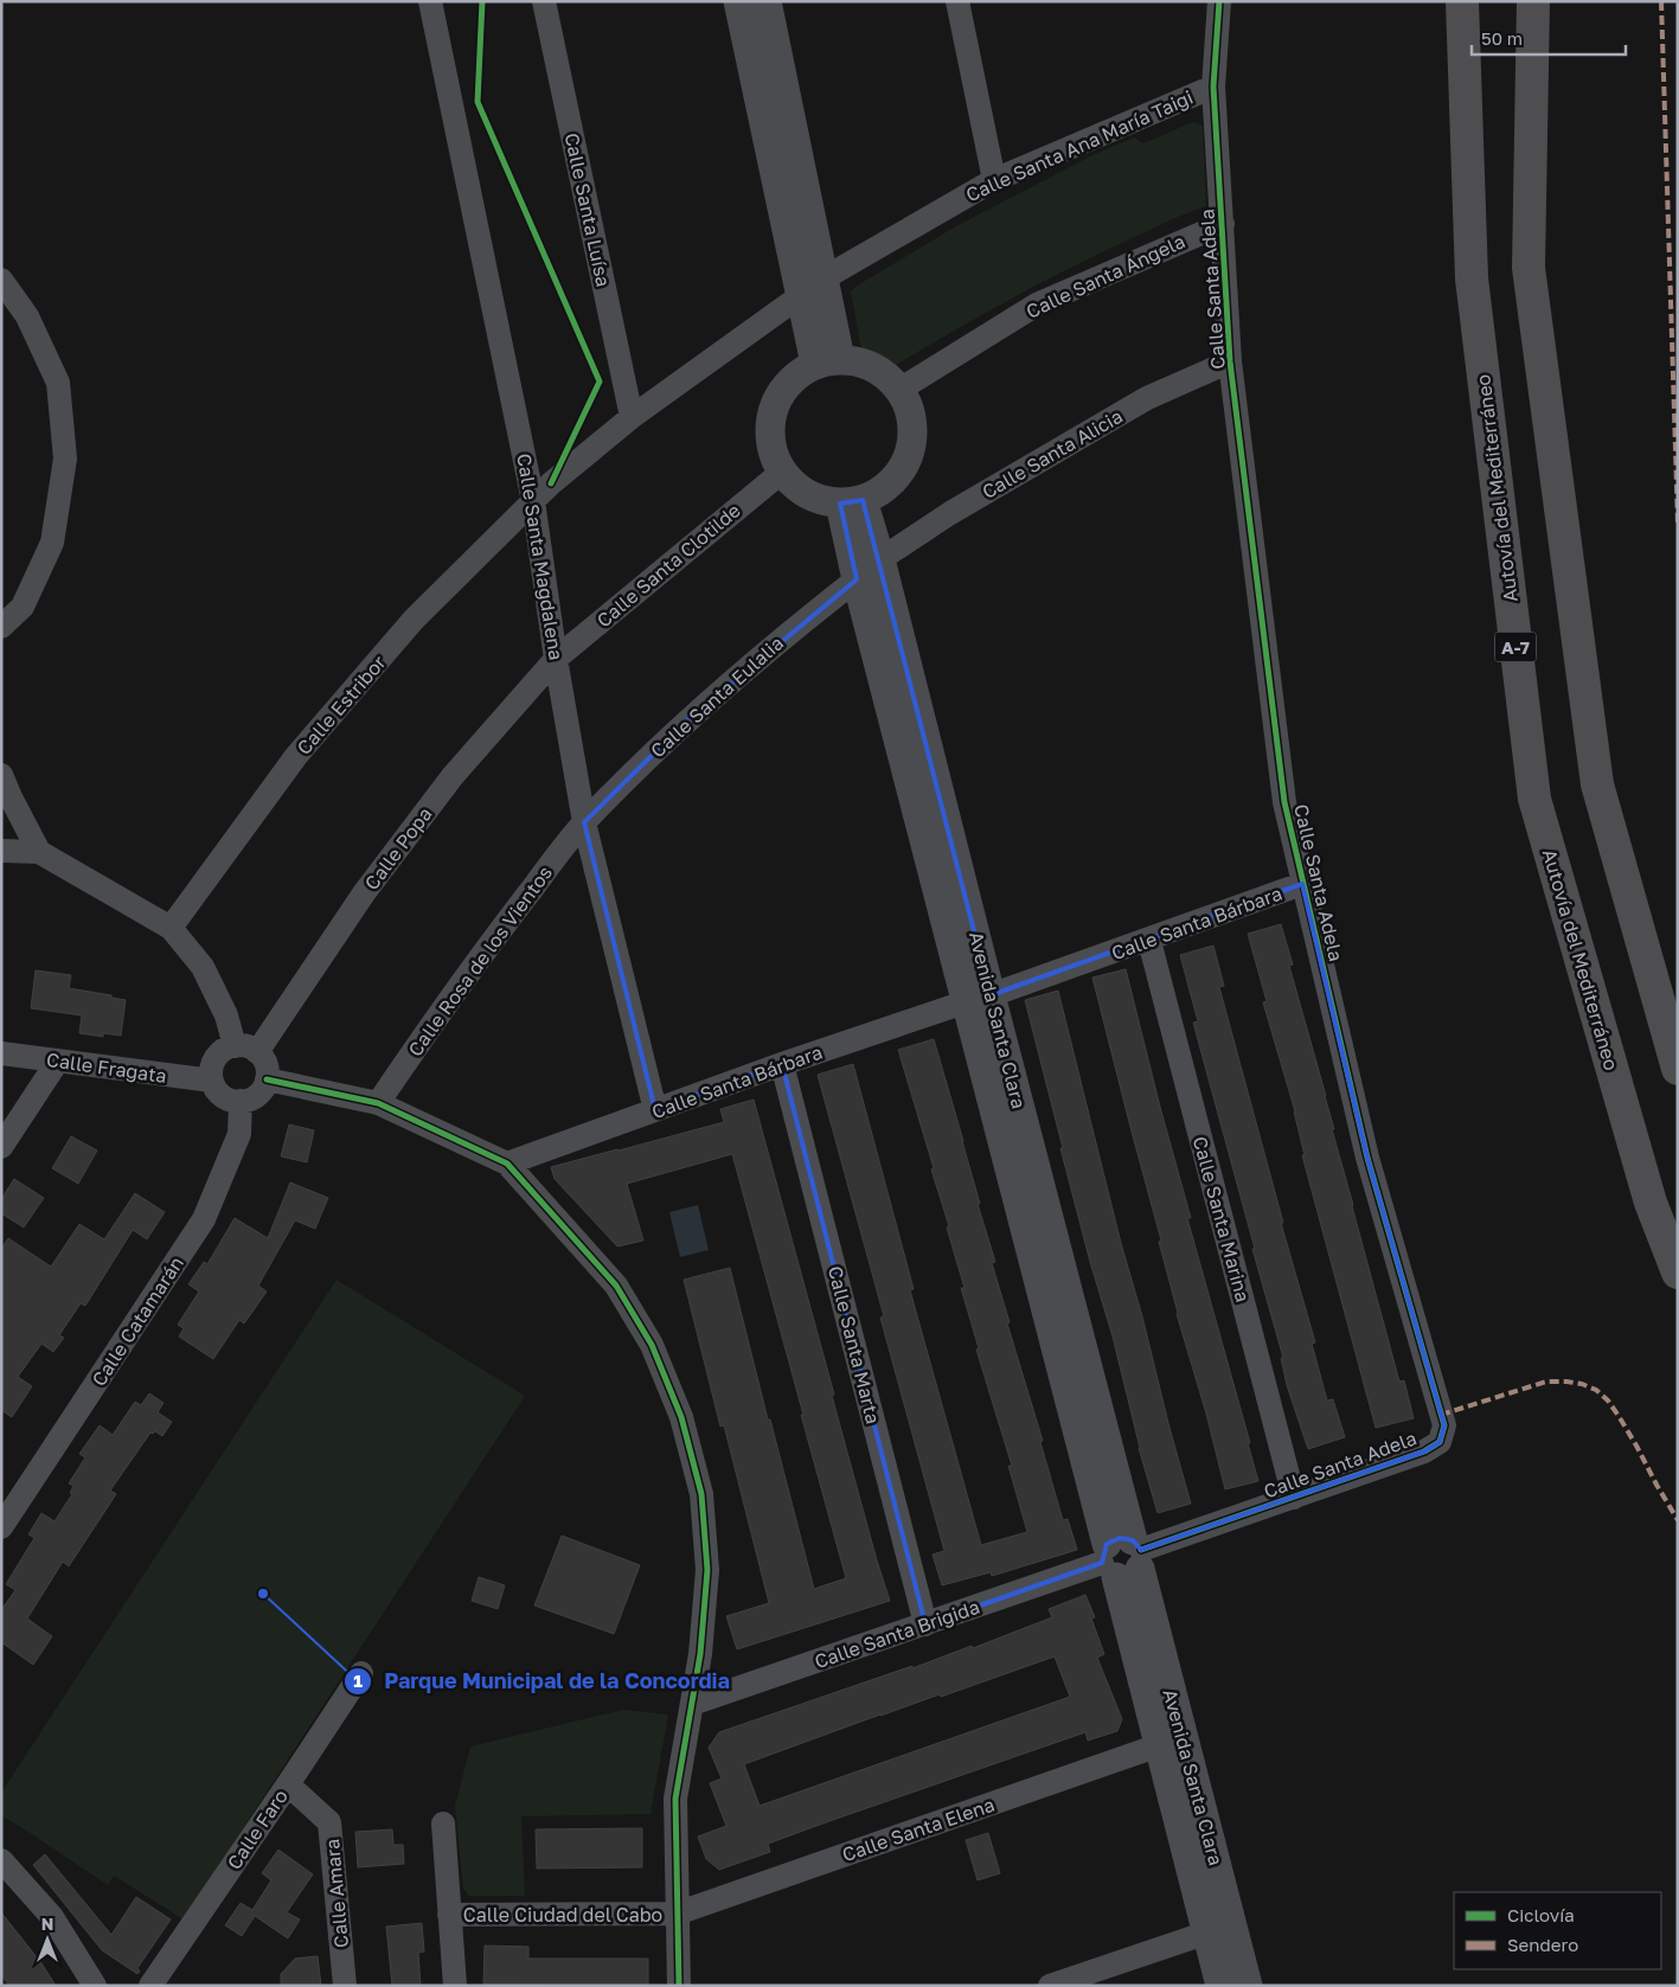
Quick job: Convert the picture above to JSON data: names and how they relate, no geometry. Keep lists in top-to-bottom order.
{
  "streets": {
    "highway": ["Autovía del Mediterráneo", "A-7"],
    "street": [
      "Calle Santa Ana María Taigi",
      "Calle Santa Luísa",
      "Calle Santa Ángela",
      "Calle Santa Adela",
      "Calle Santa Alicia",
      "Calle Santa Magdalena",
      "Calle Santa Clotilde",
      "Calle Santa Eulalia",
      "Calle Estribor",
      "Calle Popa",
      "Calle Santa Bárbara",
      "Calle Rosa de los Vientos",
      "Avenida Santa Clara",
      "Calle Fragata",
      "Calle Santa Marina",
      "Calle Catamarán",
      "Calle Santa Marta",
      "Calle Santa Brigida",
      "Calle Faro",
      "Calle Santa Elena",
      "Calle Amara",
      "Calle Ciudad del Cabo"
    ]
  },
  "crossings": [
    ["Calle Santa Ana María Taigi", "Calle Santa Adela"],
    ["Calle Santa Ángela", "Calle Santa Adela"],
    ["Calle Santa Ángela", "Calle Santa Clotilde"],
    ["Calle Santa Ángela", "Avenida Santa Clara"],
    ["Calle Santa Adela", "Calle Santa Alicia"],
    ["Calle Santa Adela", "Calle Santa Bárbara"],
    ["Calle Santa Adela", "Avenida Santa Clara"],
    ["Calle Santa Adela", "Calle Santa Marina"],
    ["Calle Santa Adela", "Calle Santa Brigida"],
    ["Calle Santa Alicia", "Avenida Santa Clara"],
    ["Calle Santa Magdalena", "Calle Santa Clotilde"],
    ["Calle Santa Magdalena", "Calle Santa Eulalia"],
    ["Calle Santa Magdalena", "Calle Estribor"],
    ["Calle Santa Magdalena", "Calle Popa"],
    ["Calle Santa Magdalena", "Calle Santa Bárbara"],
    ["Calle Santa Magdalena", "Calle Rosa de los Vientos"],
    ["Calle Santa Clotilde", "Calle Popa"],
    ["Calle Santa Clotilde", "Avenida Santa Clara"],
    ["Calle Santa Eulalia", "Calle Rosa de los Vientos"],
    ["Calle Santa Eulalia", "Avenida Santa Clara"],
    ["Calle Popa", "Calle Fragata"],
    ["Calle Popa", "Calle Catamarán"],
    ["Calle Santa Bárbara", "Avenida Santa Clara"],
    ["Calle Santa Bárbara", "Calle Santa Marina"],
    ["Calle Santa Bárbara", "Calle Santa Marta"],
    ["Avenida Santa Clara", "Calle Santa Brigida"],
    ["Avenida Santa Clara", "Calle Santa Elena"],
    ["Calle Fragata", "Calle Catamarán"],
    ["Calle Santa Marta", "Calle Santa Brigida"],
    ["Calle Faro", "Calle Amara"],
    ["Calle Santa Elena", "Calle Ciudad del Cabo"]
  ],
  "places": ["Parque Municipal de la Concordia"],
  "legend": ["Ciclovía", "Sendero"],
  "scale_bar": "50 m",
  "north": "top"
}
